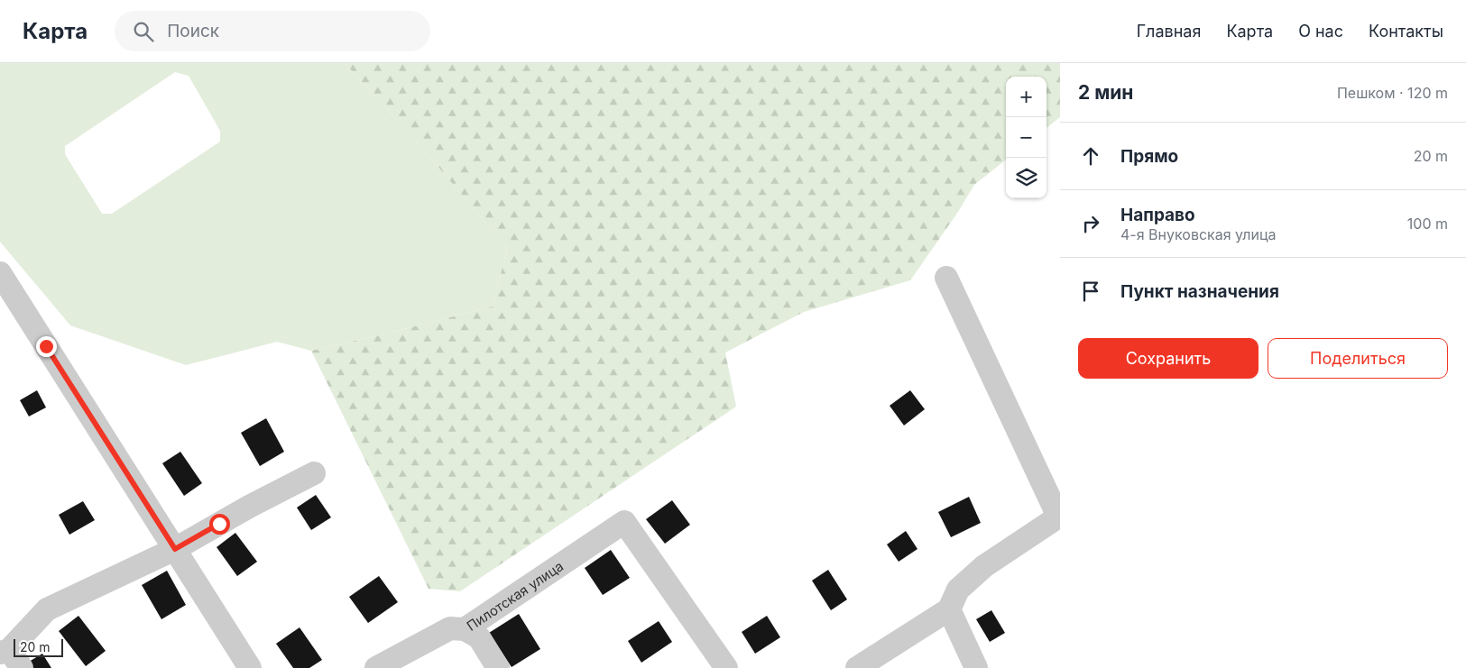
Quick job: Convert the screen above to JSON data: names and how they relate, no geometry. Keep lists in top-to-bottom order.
{
  "streets": {
    "street": ["Пилотская улица"]
  },
  "scale_bar": "20 m",
  "page": {
    "header": "Карта",
    "search": "Поиск",
    "nav": [
      "Главная",
      "Карта",
      "О нас",
      "Контакты"
    ],
    "heading": ["2 мин", "Пешком · 120 m"],
    "map_buttons": ["+", "−"],
    "list": [
      ["Прямо", "20 m"],
      ["Направо", "4-я Внуковская улица", "100 m"],
      "Пункт назначения"
    ],
    "buttons": ["Сохранить", "Поделиться"],
    "scale": "20 m"
  }
}
